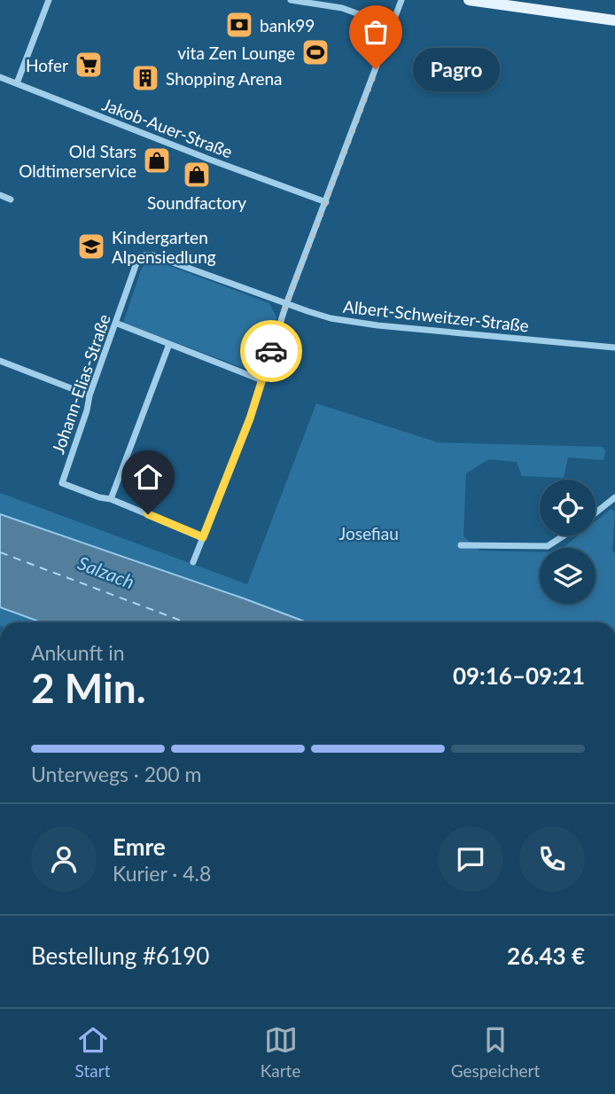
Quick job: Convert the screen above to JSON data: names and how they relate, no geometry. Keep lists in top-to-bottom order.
{
  "streets": {
    "street": ["Jakob-Auer-Straße", "Albert-Schweitzer-Straße", "Johann-Elias-Straße"]
  },
  "crossings": [
    ["Albert-Schweitzer-Straße", "Johann-Elias-Straße"]
  ],
  "water": ["Salzach"],
  "parks": ["Josefiau"],
  "places": {
    "bank": ["bank99"],
    "sports": ["vita Zen Lounge"],
    "supermarket": ["Hofer"],
    "other": ["Pagro"],
    "building": ["Shopping Arena"],
    "shop": ["Old Stars Oldtimerservice", "Soundfactory"],
    "school or university": ["Kindergarten Alpensiedlung"]
  },
  "page": {
    "bubble": "Pagro",
    "heading": ["2 Min.", "Ankunft in", "09:16–09:21"],
    "panel": [
      "Emre",
      "Kurier · 4.8",
      "Bestellung #6190",
      "26.43 €"
    ],
    "bar": "Unterwegs · 200 m",
    "tabs": ["Start", "Karte", "Gespeichert"]
  }
}
